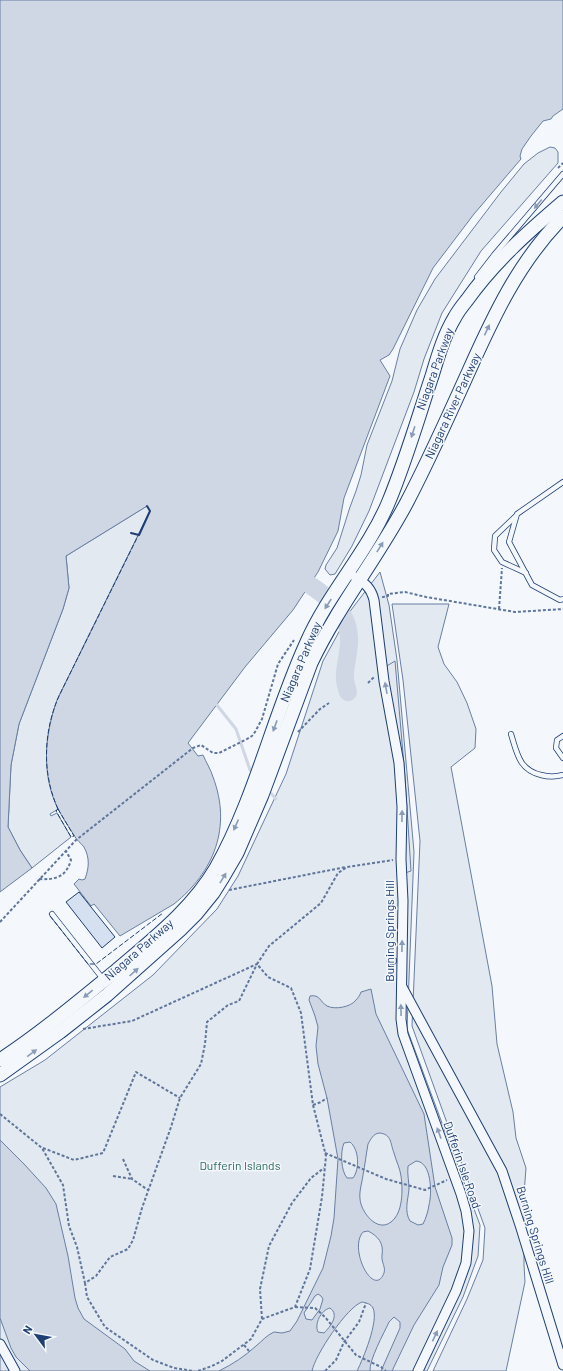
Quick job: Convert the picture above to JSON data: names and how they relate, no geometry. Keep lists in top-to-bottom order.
{
  "streets": {
    "main road": ["Niagara Parkway", "Niagara River Parkway"],
    "street": ["Burning Springs Hill", "Dufferin Isle Road"]
  },
  "crossings": [
    ["Niagara Parkway", "Niagara River Parkway"],
    ["Niagara Parkway", "Burning Springs Hill"],
    ["Niagara River Parkway", "Burning Springs Hill"],
    ["Burning Springs Hill", "Dufferin Isle Road"]
  ],
  "one_way": ["Niagara River Parkway", "Burning Springs Hill", "Dufferin Isle Road"],
  "parks": ["Dufferin Islands"],
  "north": "top left"
}
